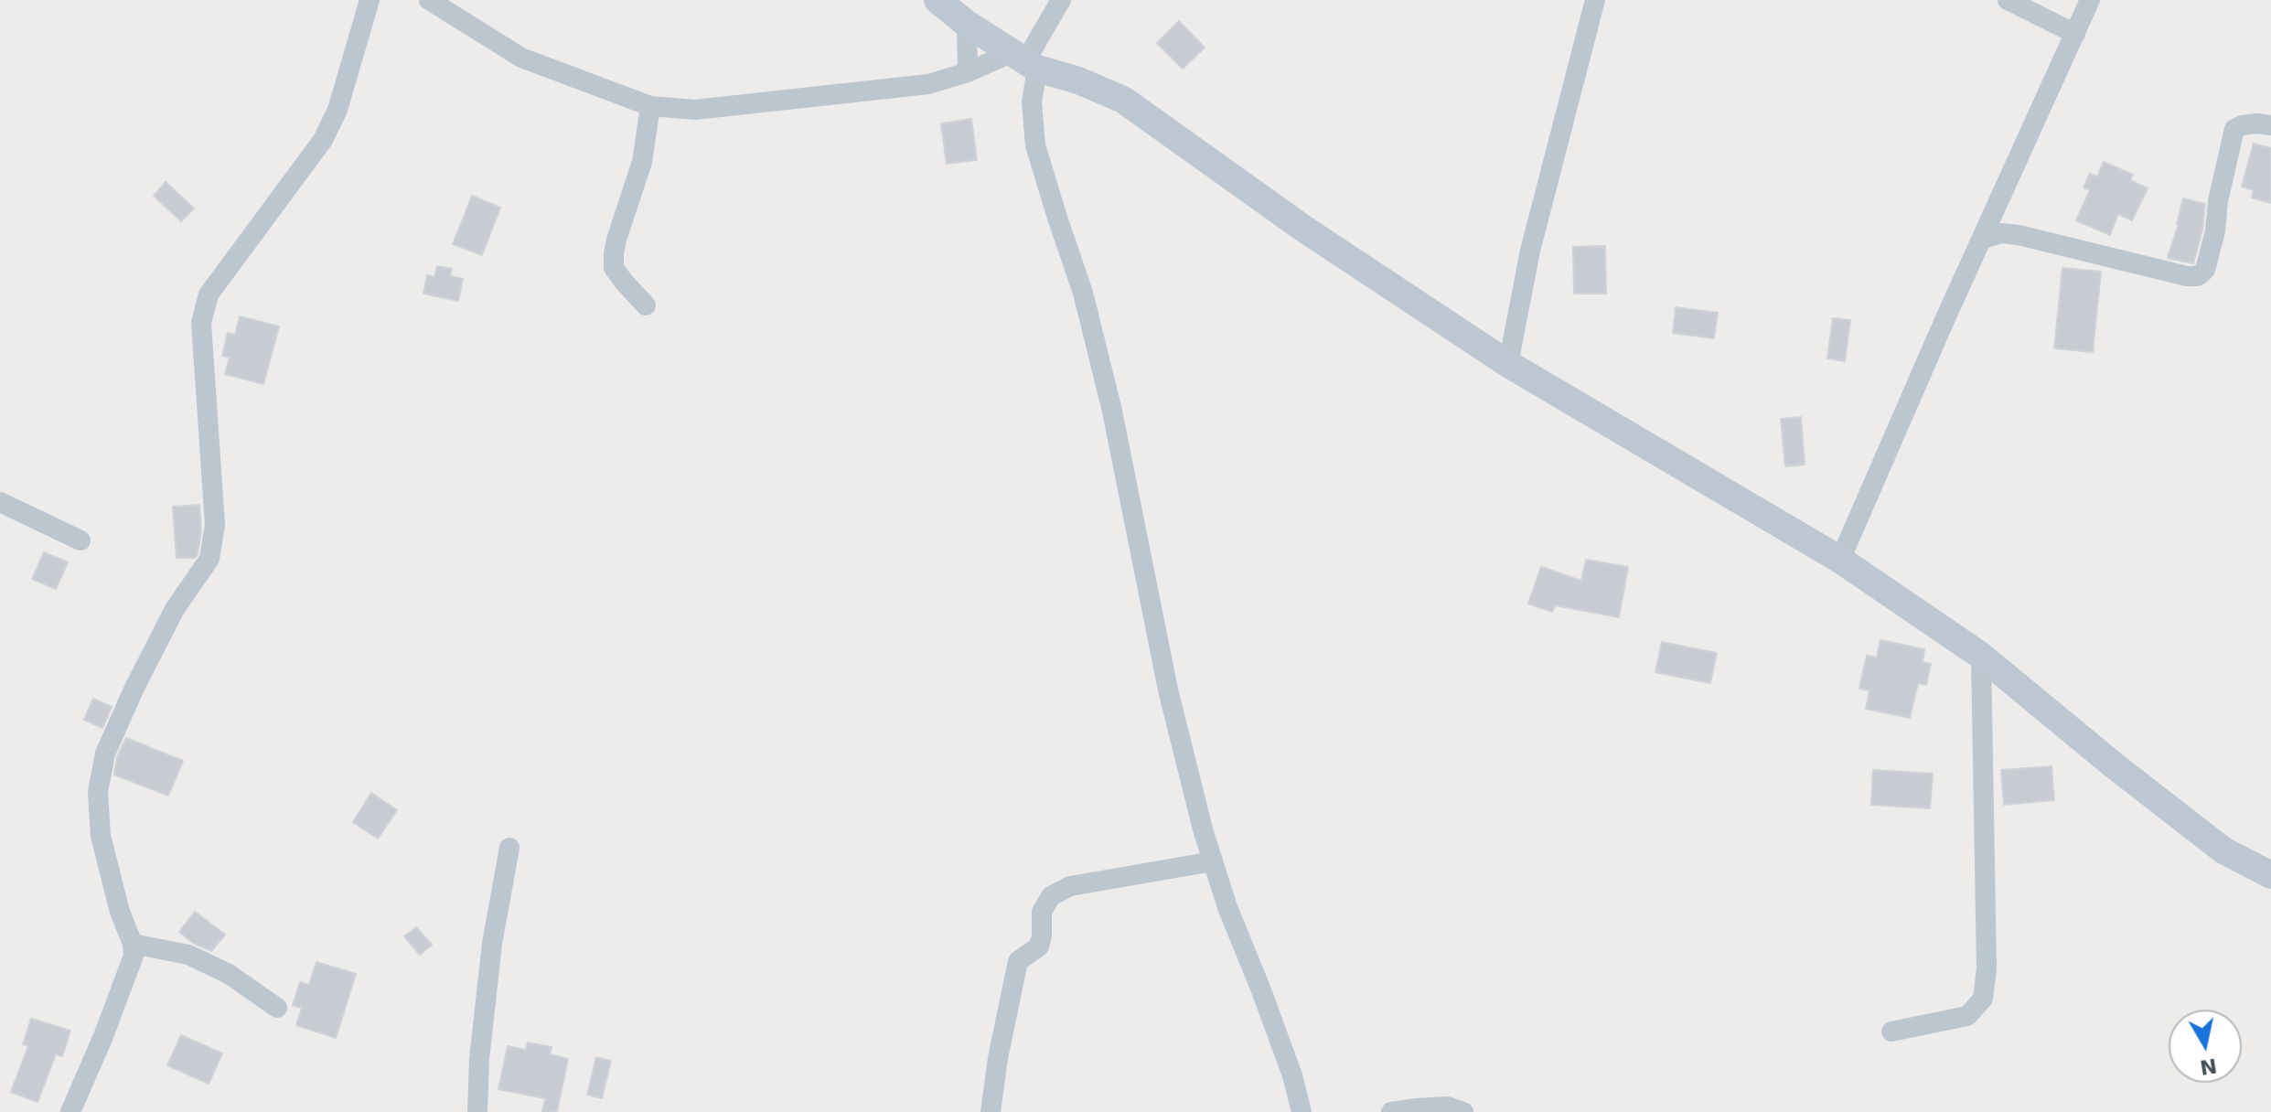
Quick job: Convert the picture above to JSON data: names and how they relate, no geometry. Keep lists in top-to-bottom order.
{
  "north": "bottom"
}
